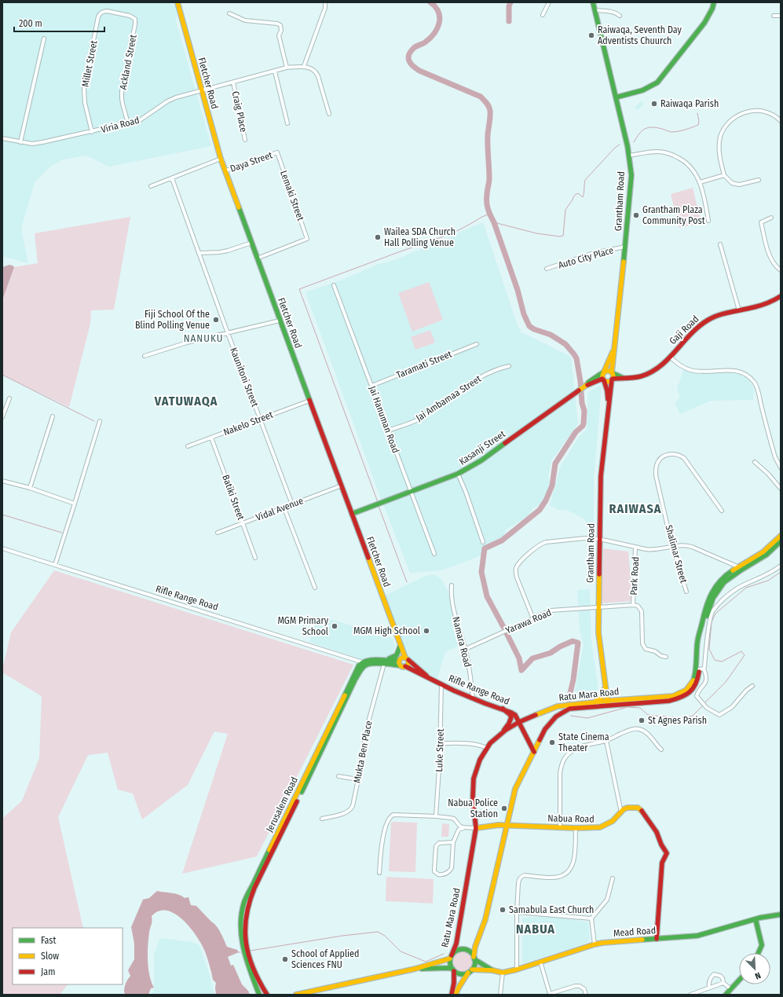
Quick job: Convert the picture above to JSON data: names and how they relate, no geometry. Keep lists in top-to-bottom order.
{
  "streets": {
    "main road": [
      "Fletcher Road",
      "Grantham Road",
      "Gaji Road",
      "Kasanji Street",
      "Rifle Range Road",
      "Ratu Mara Road",
      "Jerusalem Road",
      "Nabua Road",
      "Mead Road"
    ],
    "street": [
      "Ackland Street",
      "Millet Street",
      "Craig Place",
      "Viria Road",
      "Daya Street",
      "Lemaki Street",
      "Auto City Place",
      "Taramati Street",
      "Kaunitoni Street",
      "Jai Ambamaa Street",
      "Jai Hanuman Road",
      "Nakelo Street",
      "Batiki Street",
      "Vidal Avenue",
      "Shalimar Street",
      "Park Road",
      "Yarawa Road",
      "Namara Road",
      "Luke Street",
      "Mukta Ben Place"
    ]
  },
  "crossings": [
    ["Ackland Street", "Millet Street"],
    ["Ackland Street", "Viria Road"],
    ["Millet Street", "Viria Road"],
    ["Fletcher Road", "Viria Road"],
    ["Fletcher Road", "Daya Street"],
    ["Fletcher Road", "Lemaki Street"],
    ["Fletcher Road", "Nakelo Street"],
    ["Fletcher Road", "Kasanji Street"],
    ["Fletcher Road", "Vidal Avenue"],
    ["Fletcher Road", "Rifle Range Road"],
    ["Craig Place", "Viria Road"],
    ["Daya Street", "Lemaki Street"],
    ["Grantham Road", "Auto City Place"],
    ["Grantham Road", "Gaji Road"],
    ["Grantham Road", "Kasanji Street"],
    ["Grantham Road", "Yarawa Road"],
    ["Grantham Road", "Ratu Mara Road"],
    ["Gaji Road", "Kasanji Street"],
    ["Taramati Street", "Jai Hanuman Road"],
    ["Kaunitoni Street", "Nakelo Street"],
    ["Kaunitoni Street", "Vidal Avenue"],
    ["Jai Ambamaa Street", "Jai Hanuman Road"],
    ["Jai Hanuman Road", "Kasanji Street"],
    ["Nakelo Street", "Batiki Street"],
    ["Batiki Street", "Vidal Avenue"],
    ["Park Road", "Yarawa Road"],
    ["Rifle Range Road", "Namara Road"],
    ["Rifle Range Road", "Ratu Mara Road"],
    ["Rifle Range Road", "Luke Street"],
    ["Rifle Range Road", "Jerusalem Road"],
    ["Yarawa Road", "Namara Road"],
    ["Ratu Mara Road", "Nabua Road"],
    ["Ratu Mara Road", "Mead Road"],
    ["Nabua Road", "Mead Road"]
  ],
  "districts": [
    "NANUKU",
    "VATUWAQA",
    "RAIWASA",
    "NABUA"
  ],
  "places": [
    "Raiwaqa, Seventh Day Adventists Chuurch",
    "Raiwaqa Parish",
    "Grantham Plaza Community Post",
    "Wailea SDA Church Hall Polling Venue",
    "Fiji School Of the Blind Polling Venue",
    "MGM Primary School",
    "MGM High School",
    "St Agnes Parish",
    "State Cinema Theater",
    "Nabua Police Station",
    "Samabula East Church",
    "School of Applied Sciences FNU"
  ],
  "legend": ["Fast", "Slow", "Jam"],
  "scale_bar": "200 m",
  "north": "bottom right"
}
